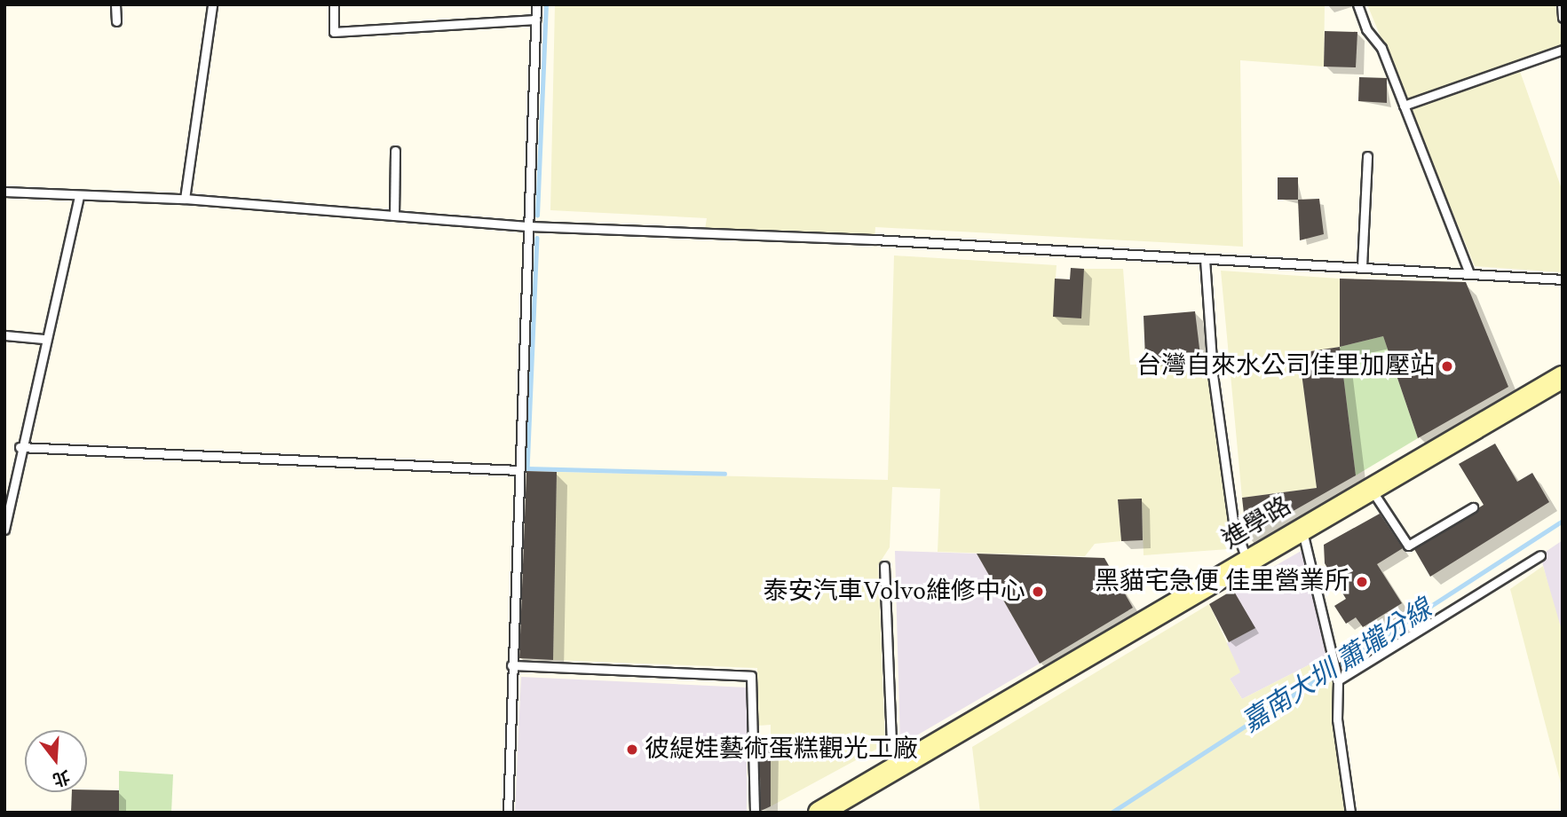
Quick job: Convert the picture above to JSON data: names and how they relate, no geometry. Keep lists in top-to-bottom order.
{
  "streets": {
    "main road": ["進學路"]
  },
  "water": ["嘉南大圳 蕭壠分線"],
  "places": [
    "台灣自來水公司佳里加壓站",
    "黑貓宅急便 佳里營業所",
    "泰安汽車Volvo維修中心",
    "彼緹娃藝術蛋糕觀光工廠"
  ],
  "north": "bottom"
}
